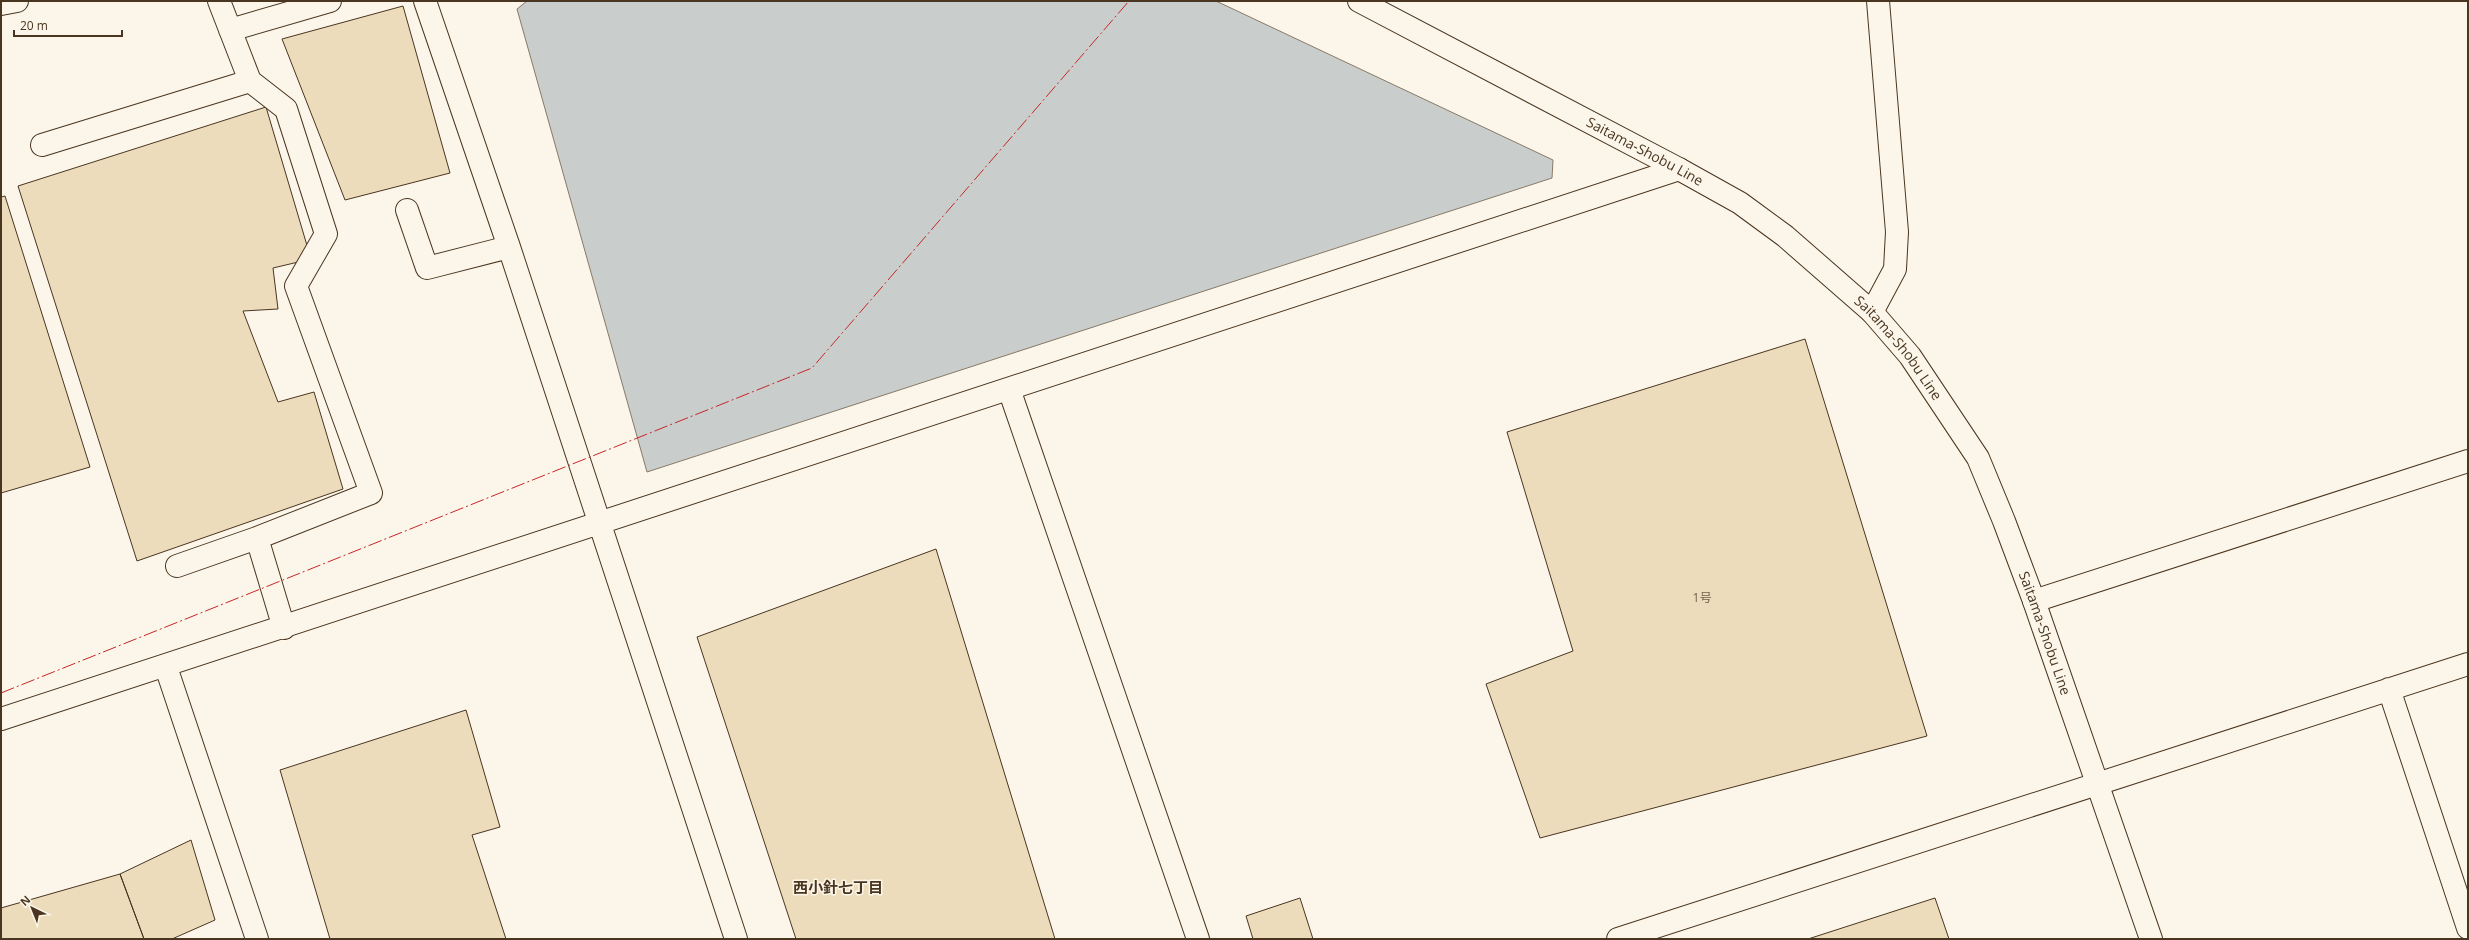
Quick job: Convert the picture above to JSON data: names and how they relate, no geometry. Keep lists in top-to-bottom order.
{
  "streets": {
    "street": ["Saitama-Shobu Line"]
  },
  "districts": ["西小針七丁目"],
  "house_numbers": ["1号"],
  "scale_bar": "20 m",
  "north": "top left"
}
